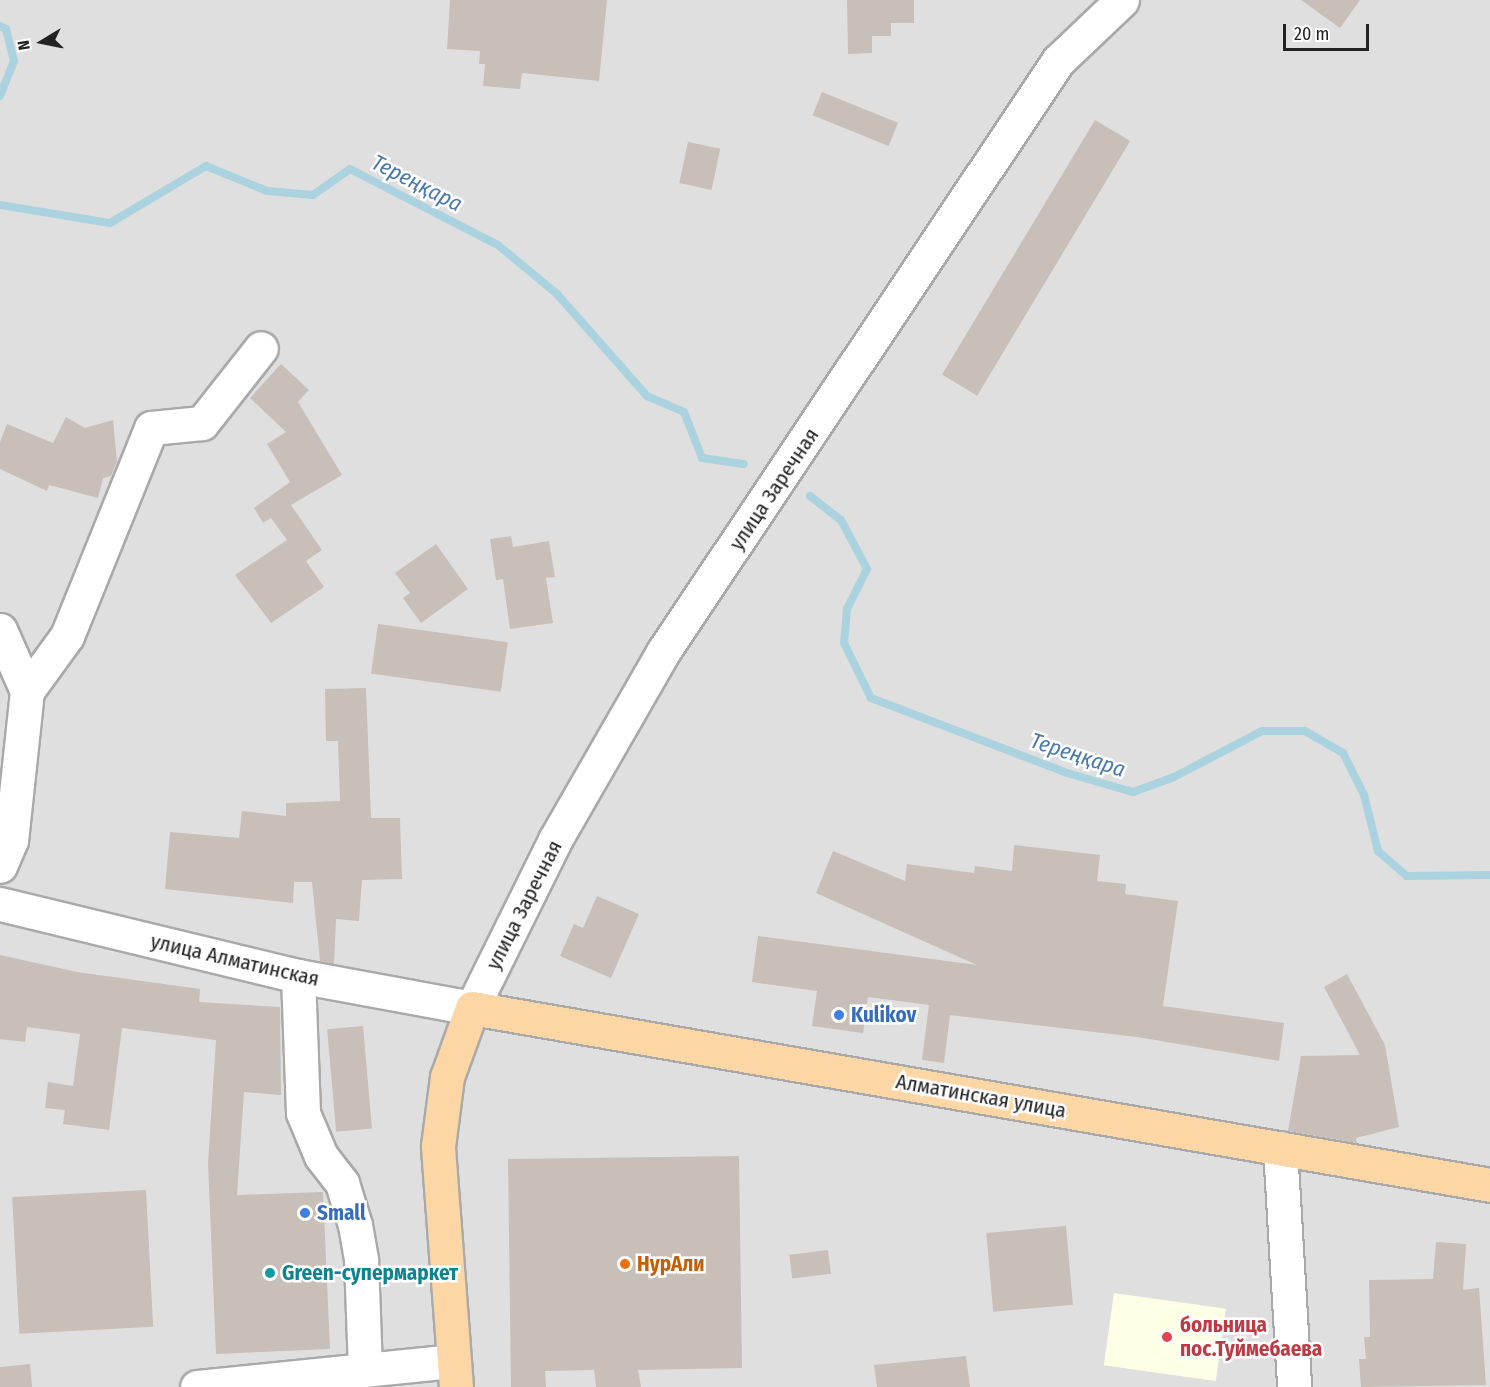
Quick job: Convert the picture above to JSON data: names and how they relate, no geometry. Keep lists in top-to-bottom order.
{
  "streets": {
    "main road": ["Алматинская улица"],
    "street": ["улица Заречная", "улица Алматинская"]
  },
  "crossings": [
    ["улица Заречная", "улица Алматинская"],
    ["улица Заречная", "Алматинская улица"],
    ["улица Алматинская", "Алматинская улица"]
  ],
  "water": ["Тереңқара"],
  "places": [
    "Kulikov",
    "Small",
    "НурАли",
    "Green-супермаркет",
    "больница пос.Туймебаева"
  ],
  "scale_bar": "20 m",
  "north": "left"
}
